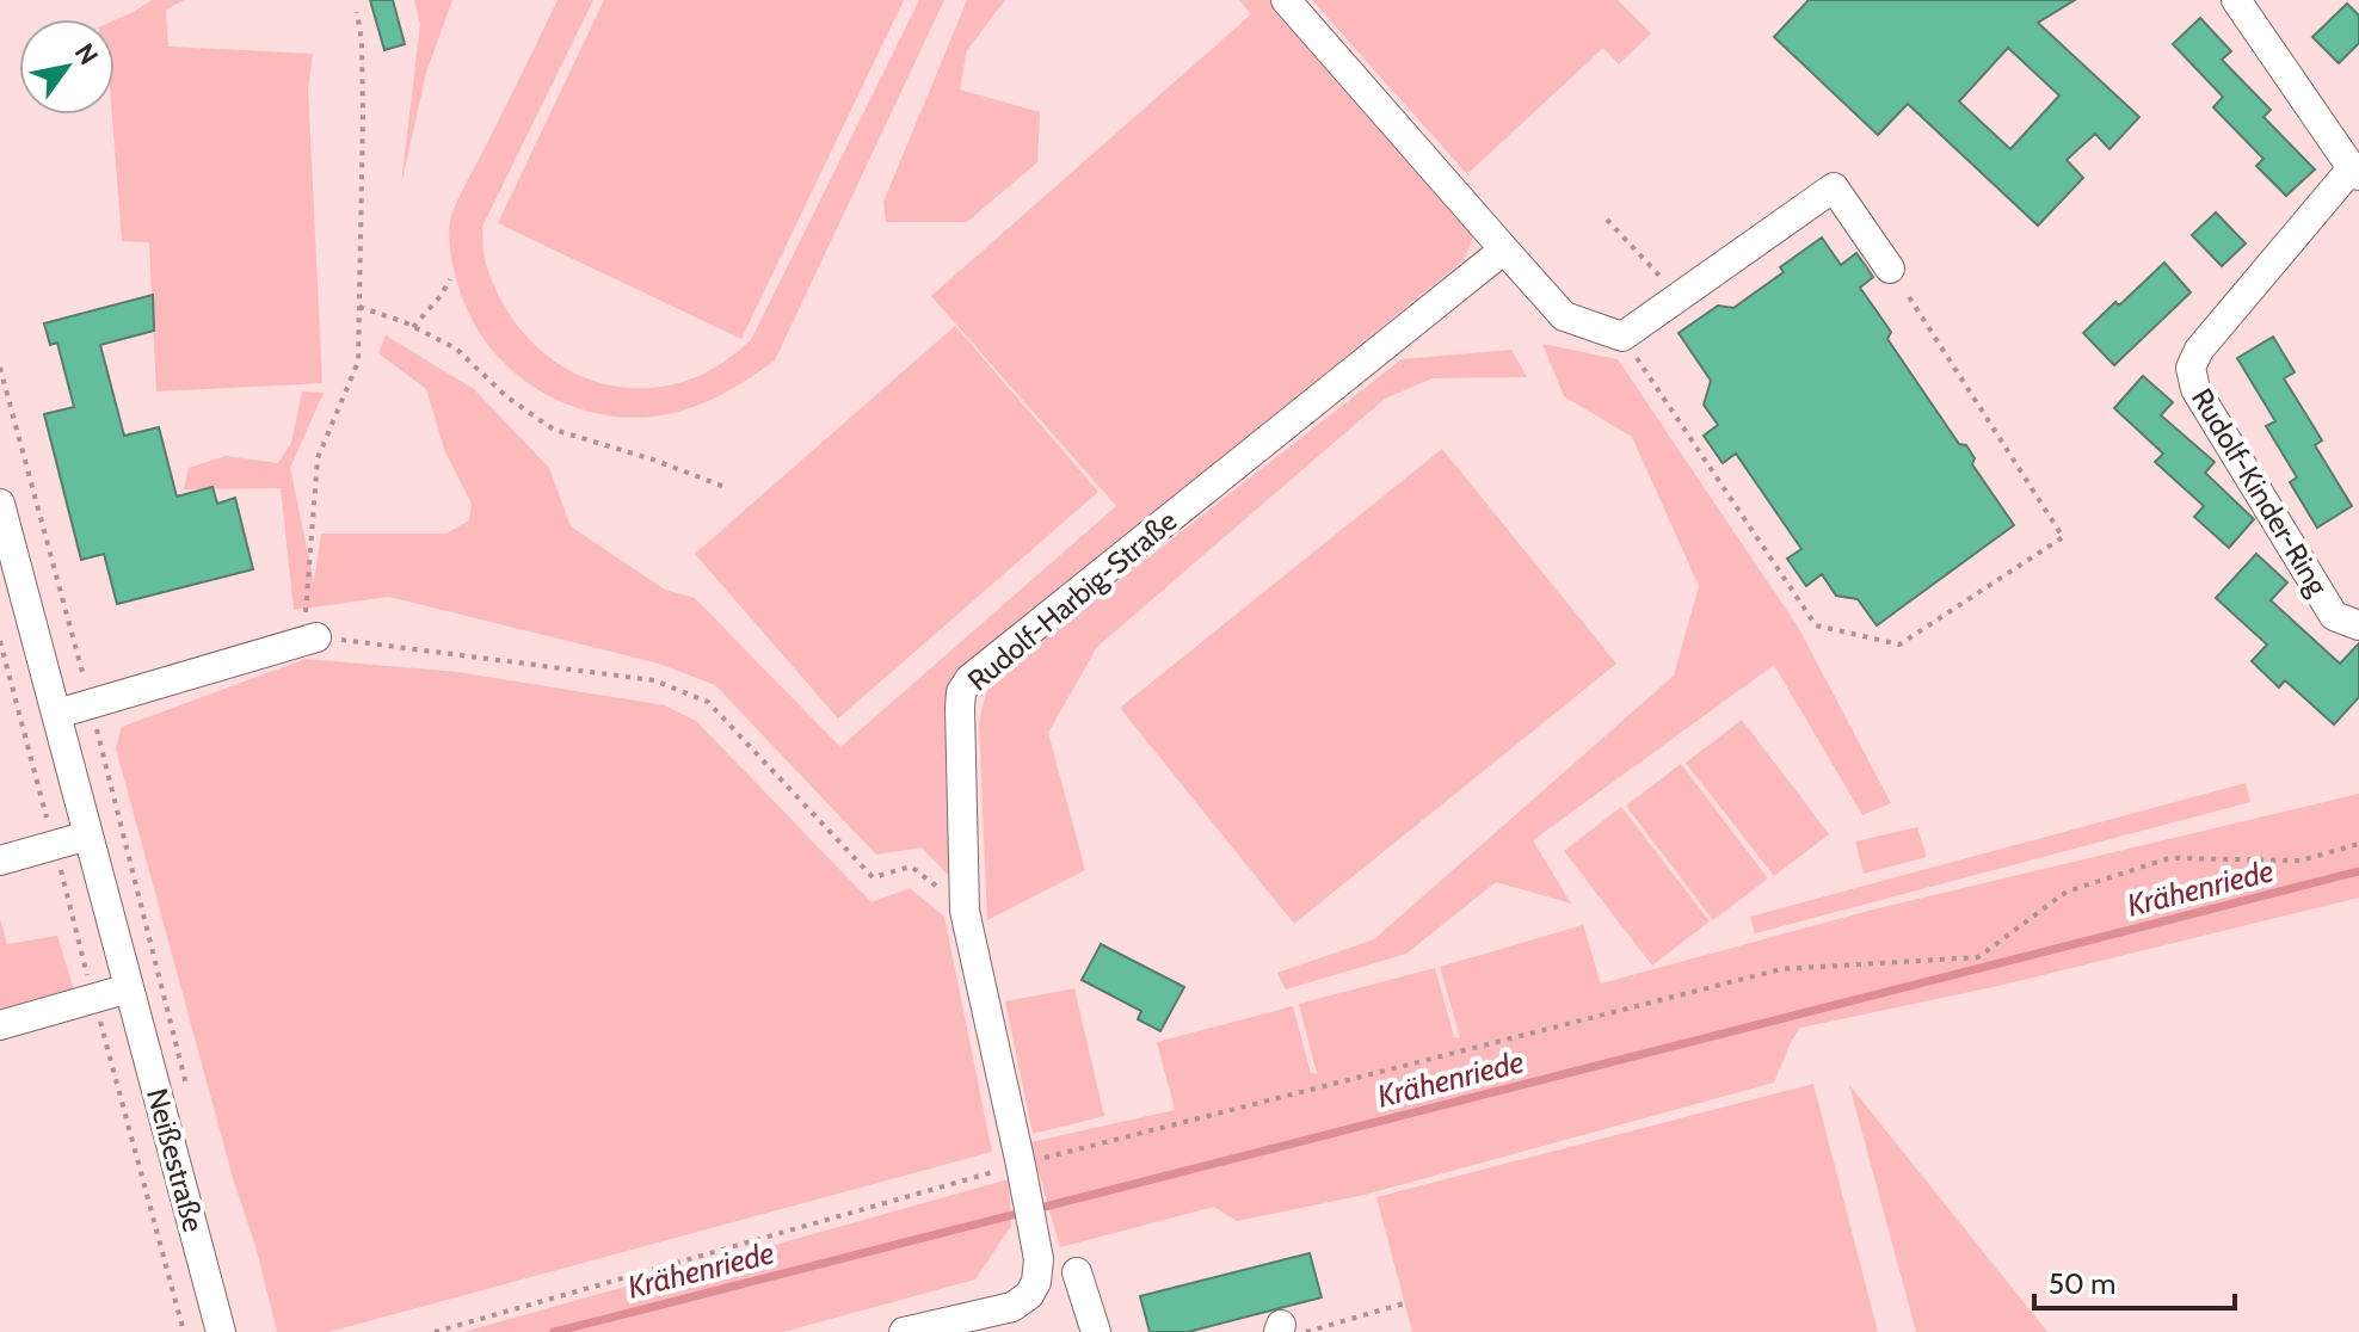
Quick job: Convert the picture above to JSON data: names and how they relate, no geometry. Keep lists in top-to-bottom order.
{
  "streets": {
    "street": ["Rudolf-Kinder-Ring", "Rudolf-Harbig-Straße", "Neißestraße"]
  },
  "water": ["Krähenriede"],
  "scale_bar": "50 m",
  "north": "top right"
}
